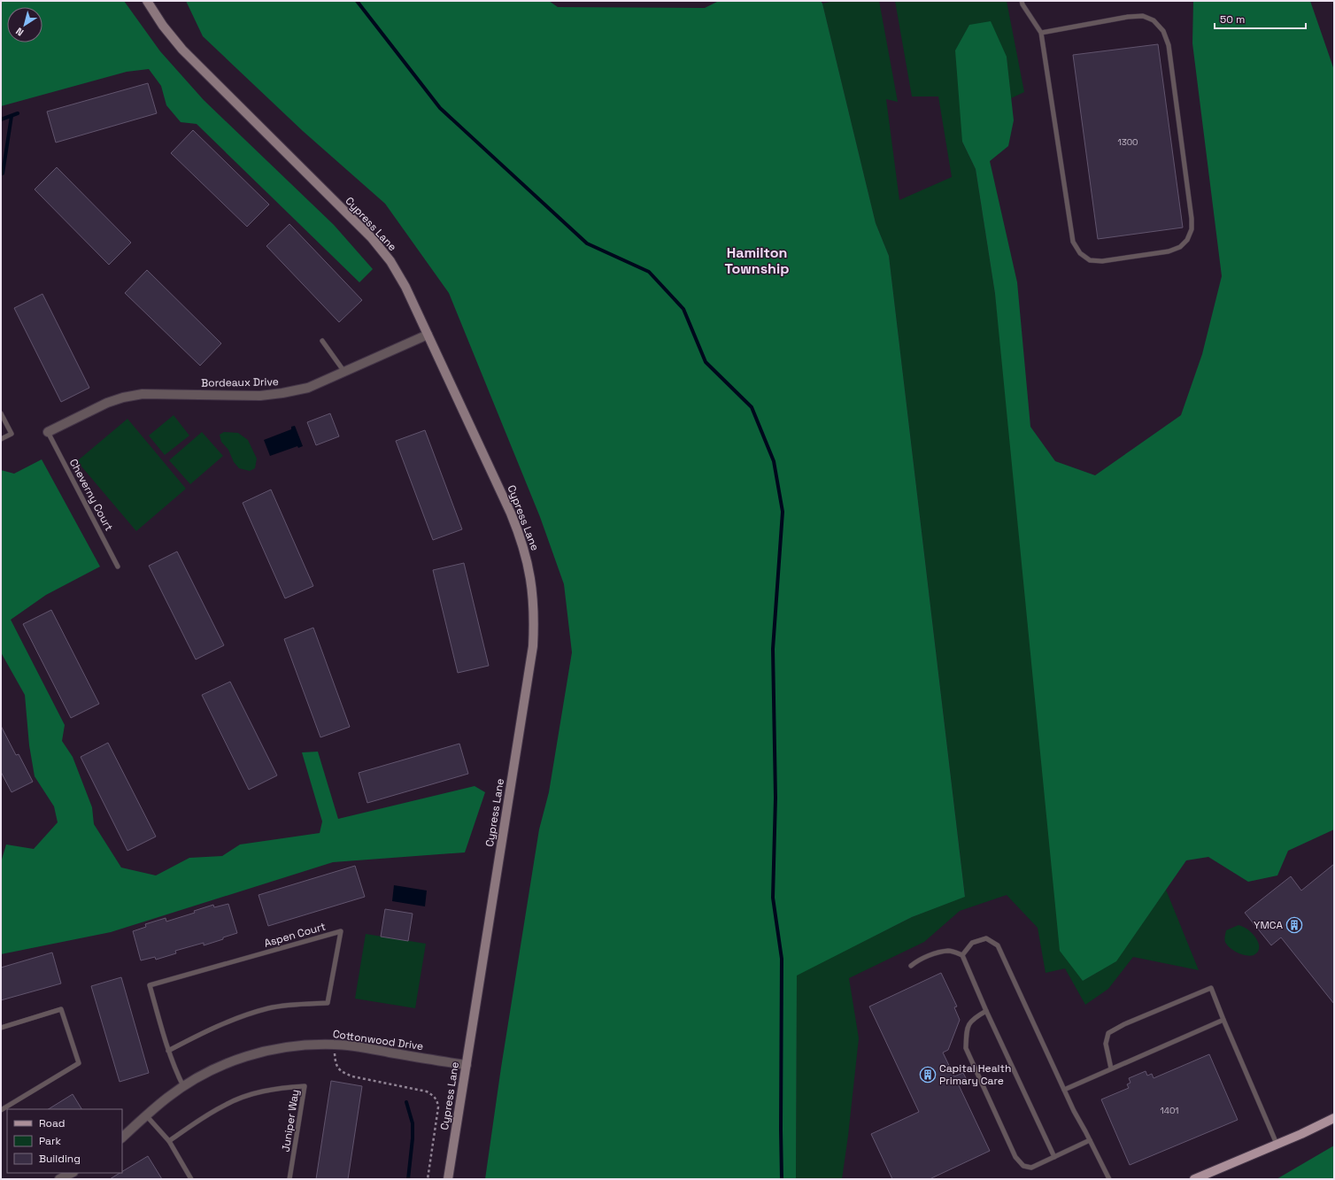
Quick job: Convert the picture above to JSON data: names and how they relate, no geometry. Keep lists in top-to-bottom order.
{
  "streets": {
    "street": ["Cypress Lane", "Bordeaux Drive", "Cottonwood Drive"],
    "lane": ["Cheverny Court", "Aspen Court", "Juniper Way"]
  },
  "crossings": [
    ["Cypress Lane", "Bordeaux Drive"],
    ["Cypress Lane", "Cottonwood Drive"],
    ["Bordeaux Drive", "Cheverny Court"],
    ["Aspen Court", "Cottonwood Drive"]
  ],
  "districts": ["Hamilton Township"],
  "places": {
    "building": ["YMCA", "Capital Health Primary Care"]
  },
  "house_numbers": ["1300", "1401"],
  "legend": ["Road", "Park", "Building"],
  "scale_bar": "50 m",
  "north": "bottom left"
}
